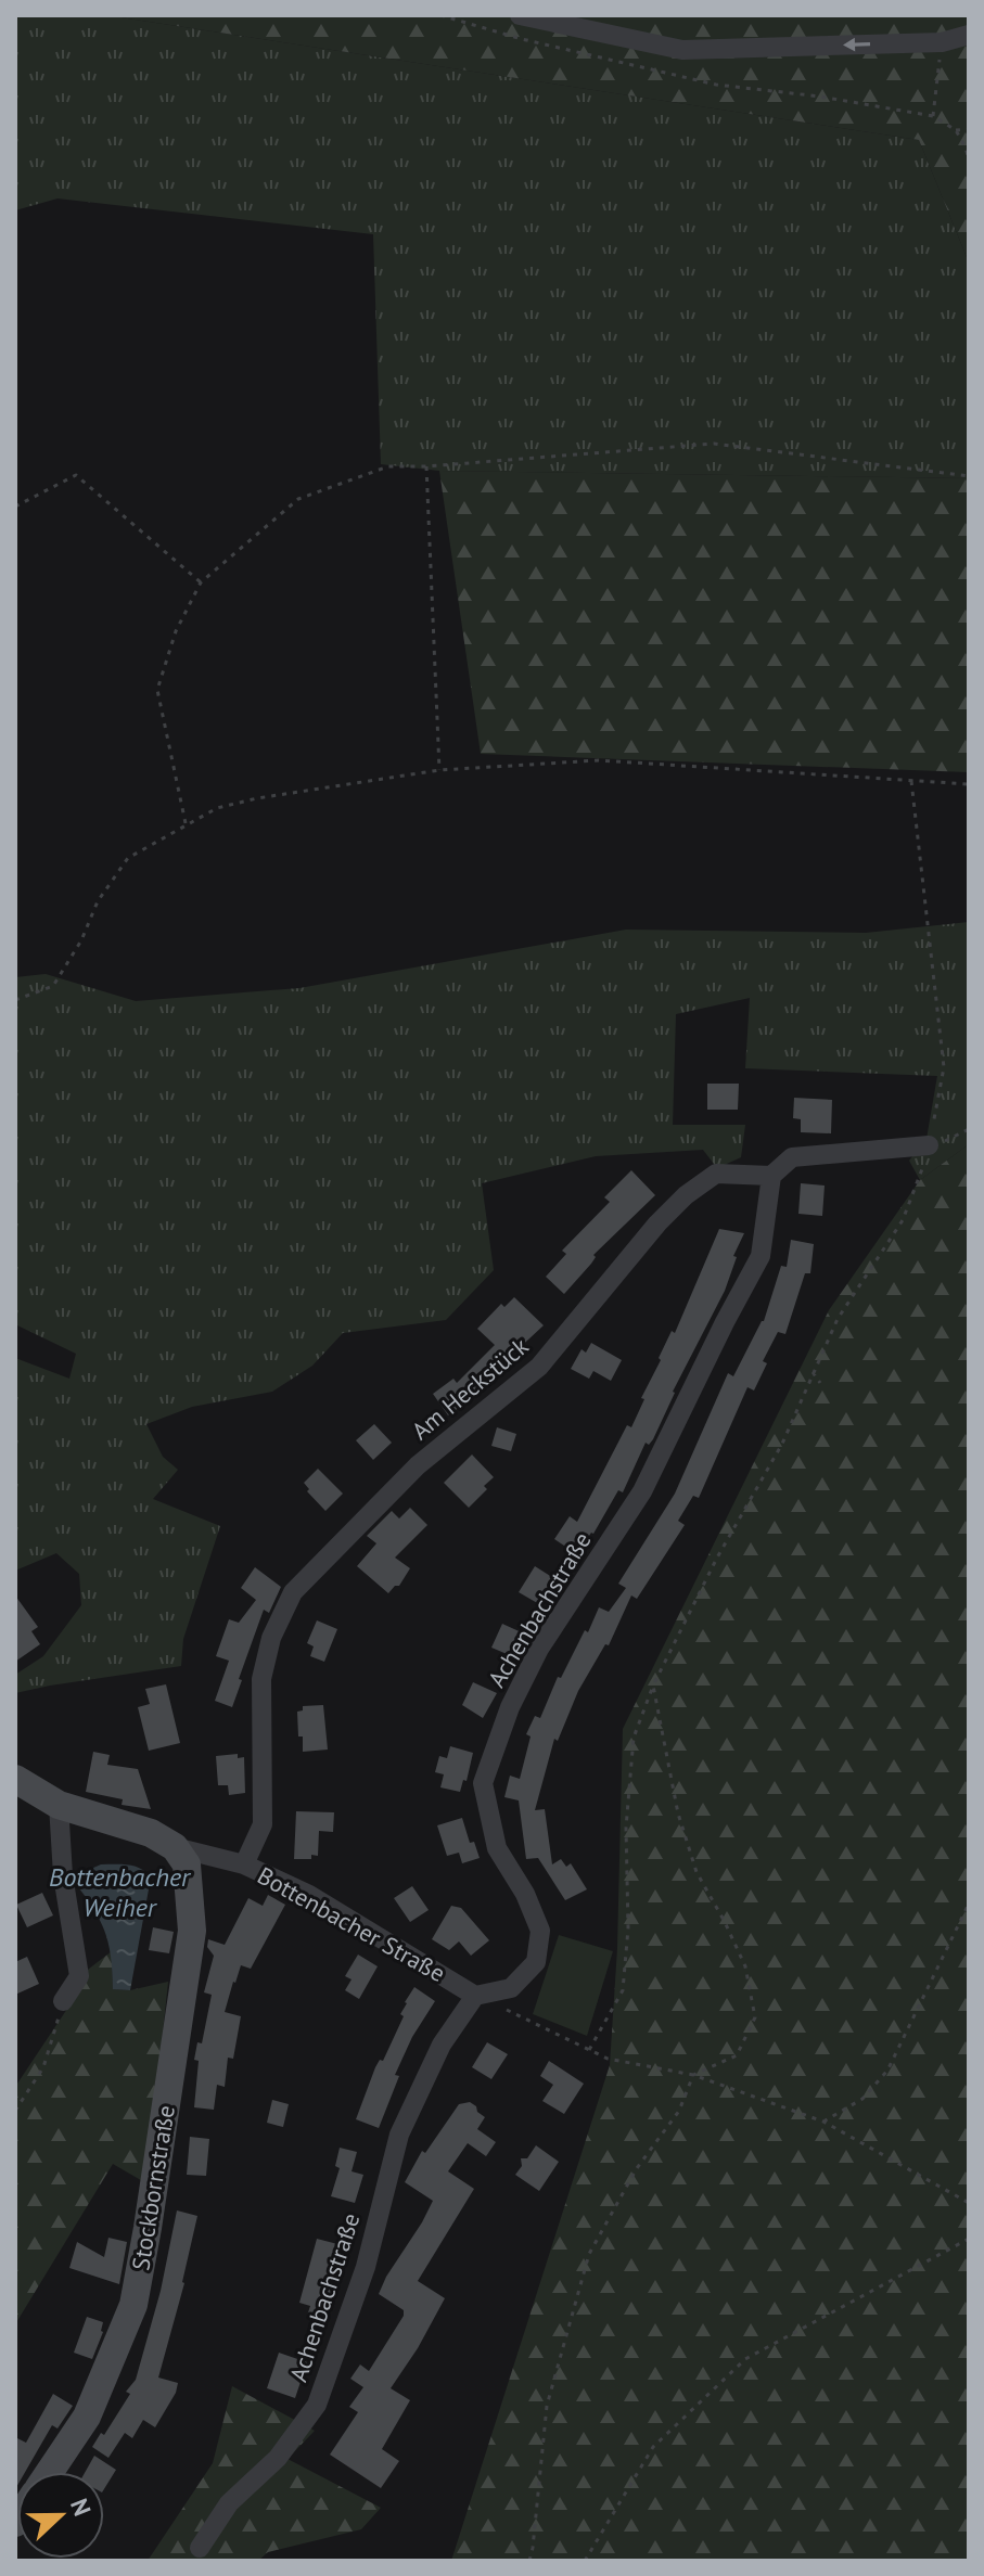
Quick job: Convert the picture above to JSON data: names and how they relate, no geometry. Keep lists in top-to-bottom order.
{
  "streets": {
    "street": [
      "Am Heckstück",
      "Achenbachstraße",
      "Bottenbacher Straße",
      "Stockbornstraße"
    ]
  },
  "crossings": [
    ["Am Heckstück", "Achenbachstraße"],
    ["Am Heckstück", "Bottenbacher Straße"],
    ["Achenbachstraße", "Bottenbacher Straße"],
    ["Bottenbacher Straße", "Stockbornstraße"]
  ],
  "water": ["Bottenbacher Weiher"],
  "north": "right"
}
